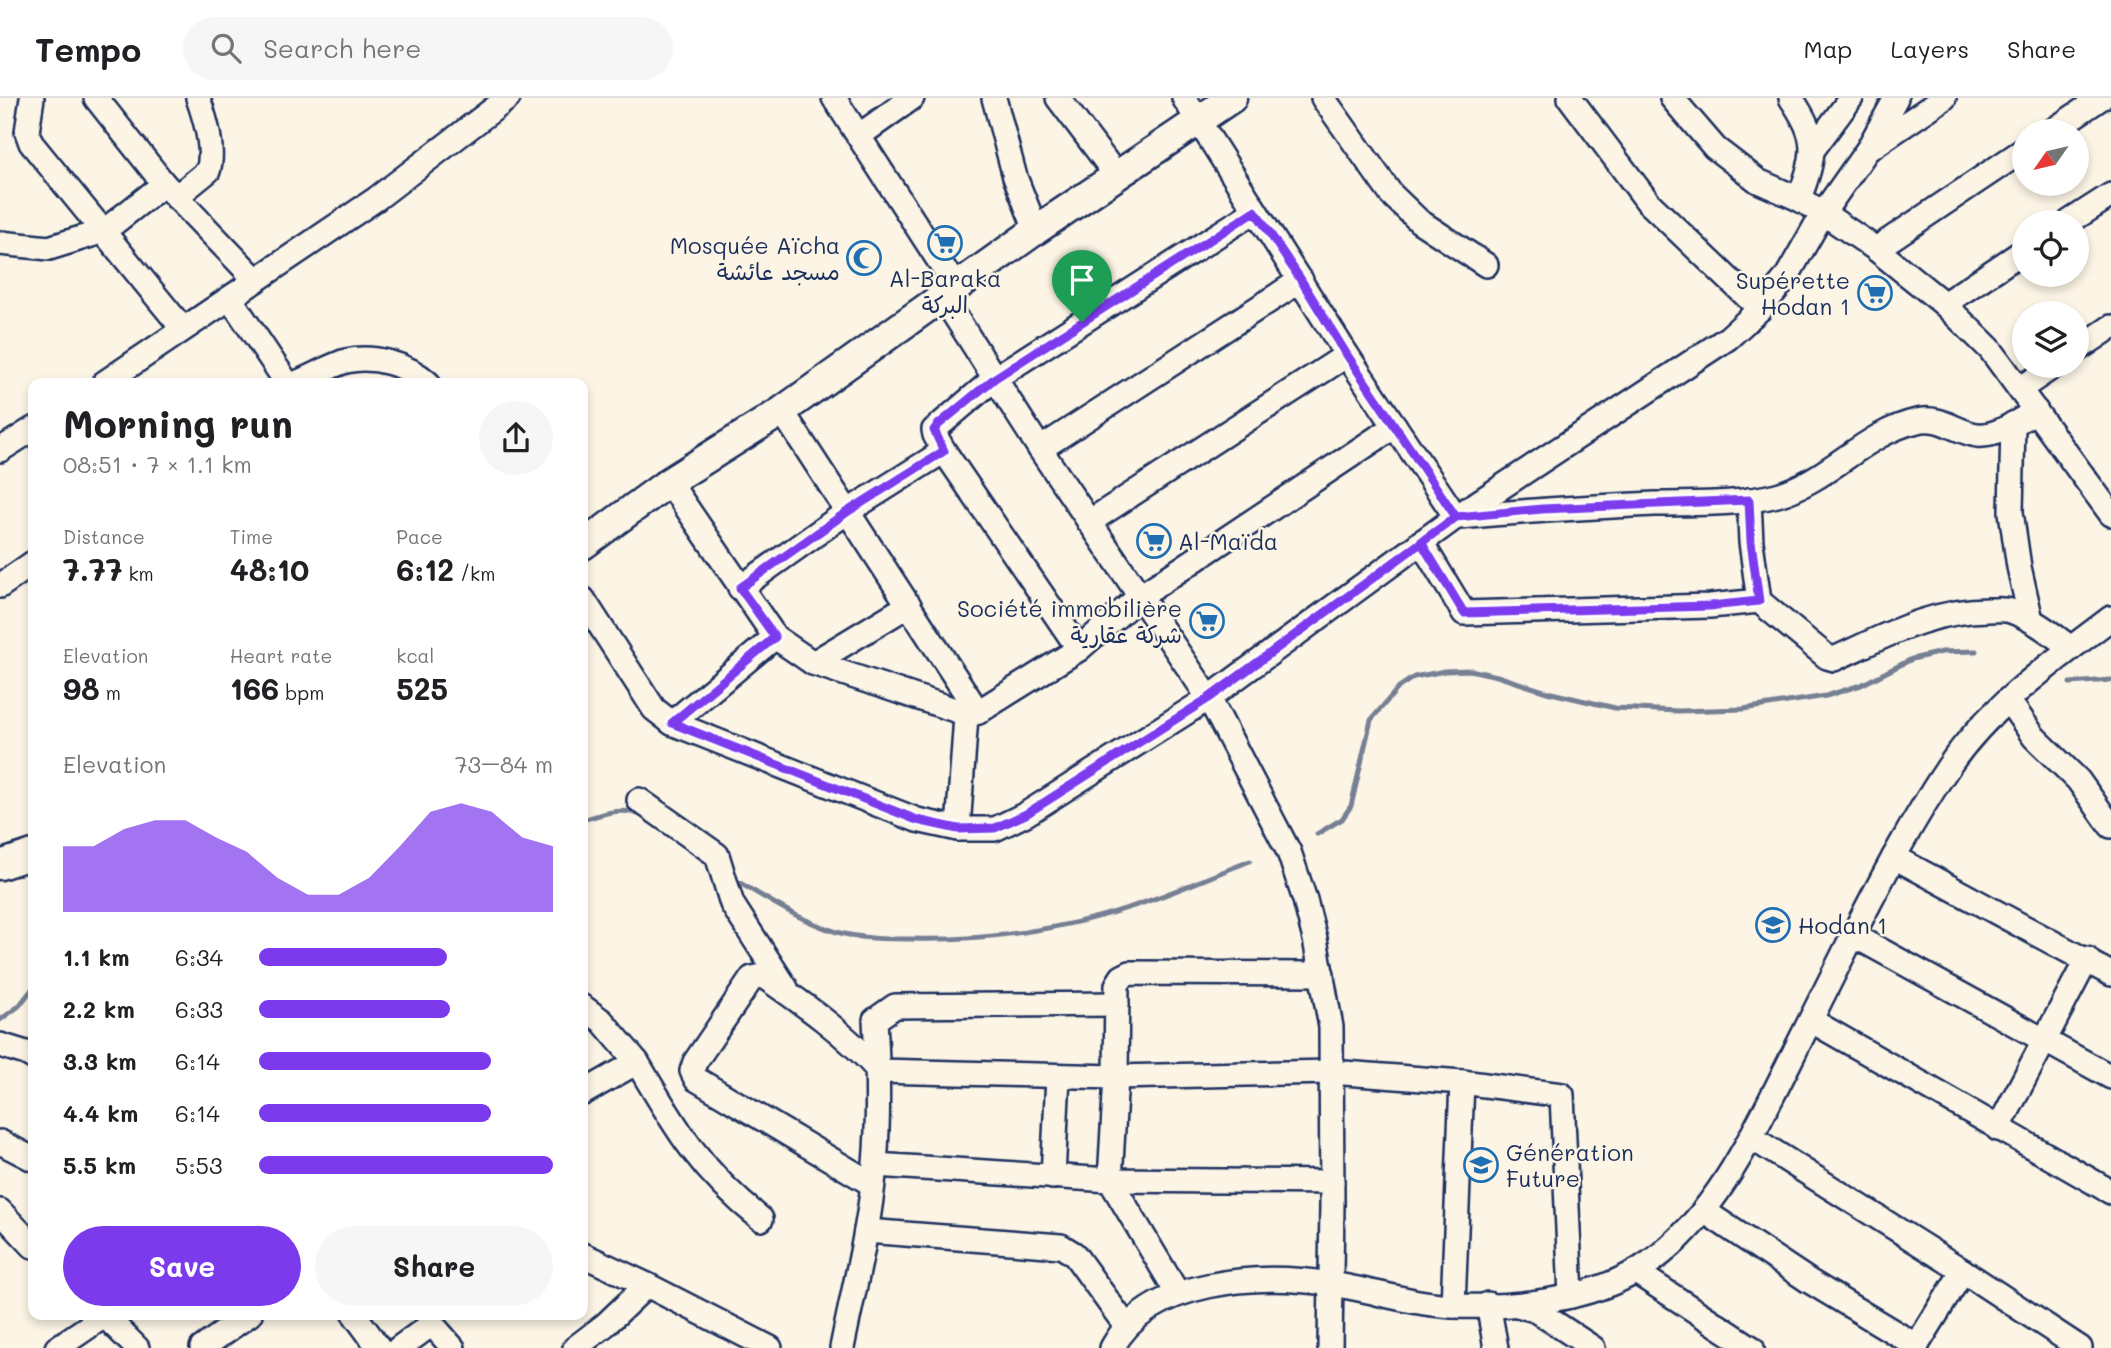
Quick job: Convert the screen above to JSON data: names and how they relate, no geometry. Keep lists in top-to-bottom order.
{
  "places": {
    "supermarket": [
      "Al-Baraka البركة",
      "Supérette Hodan 1",
      "Al-Maïda",
      "Société immobilière شركة عقارية"
    ],
    "mosque": ["Mosquée Aïcha مسجد عائشة"],
    "school or university": ["Hodan 1", "Génération Future"]
  },
  "north": "bottom left",
  "page": {
    "header": "Tempo",
    "search": "Search here",
    "nav": ["Map", "Layers", "Share"],
    "heading": ["Morning run", "08:51 · 7 × 1.1 km"],
    "stats": [
      ["Distance", "7.77 km"],
      ["Time", "48:10"],
      ["Pace", "6:12 /km"],
      ["Elevation", "98 m"],
      ["Heart rate", "166 bpm"],
      ["kcal", "525"]
    ],
    "chart": ["Elevation", "73–84 m"],
    "list": [
      {
        "name": "1.1 km",
        "note": "6:34"
      },
      {
        "name": "2.2 km",
        "note": "6:33"
      },
      {
        "name": "3.3 km",
        "note": "6:14"
      },
      {
        "name": "4.4 km",
        "note": "6:14"
      },
      {
        "name": "5.5 km",
        "note": "5:53"
      }
    ],
    "buttons": ["Save", "Share"]
  }
}
